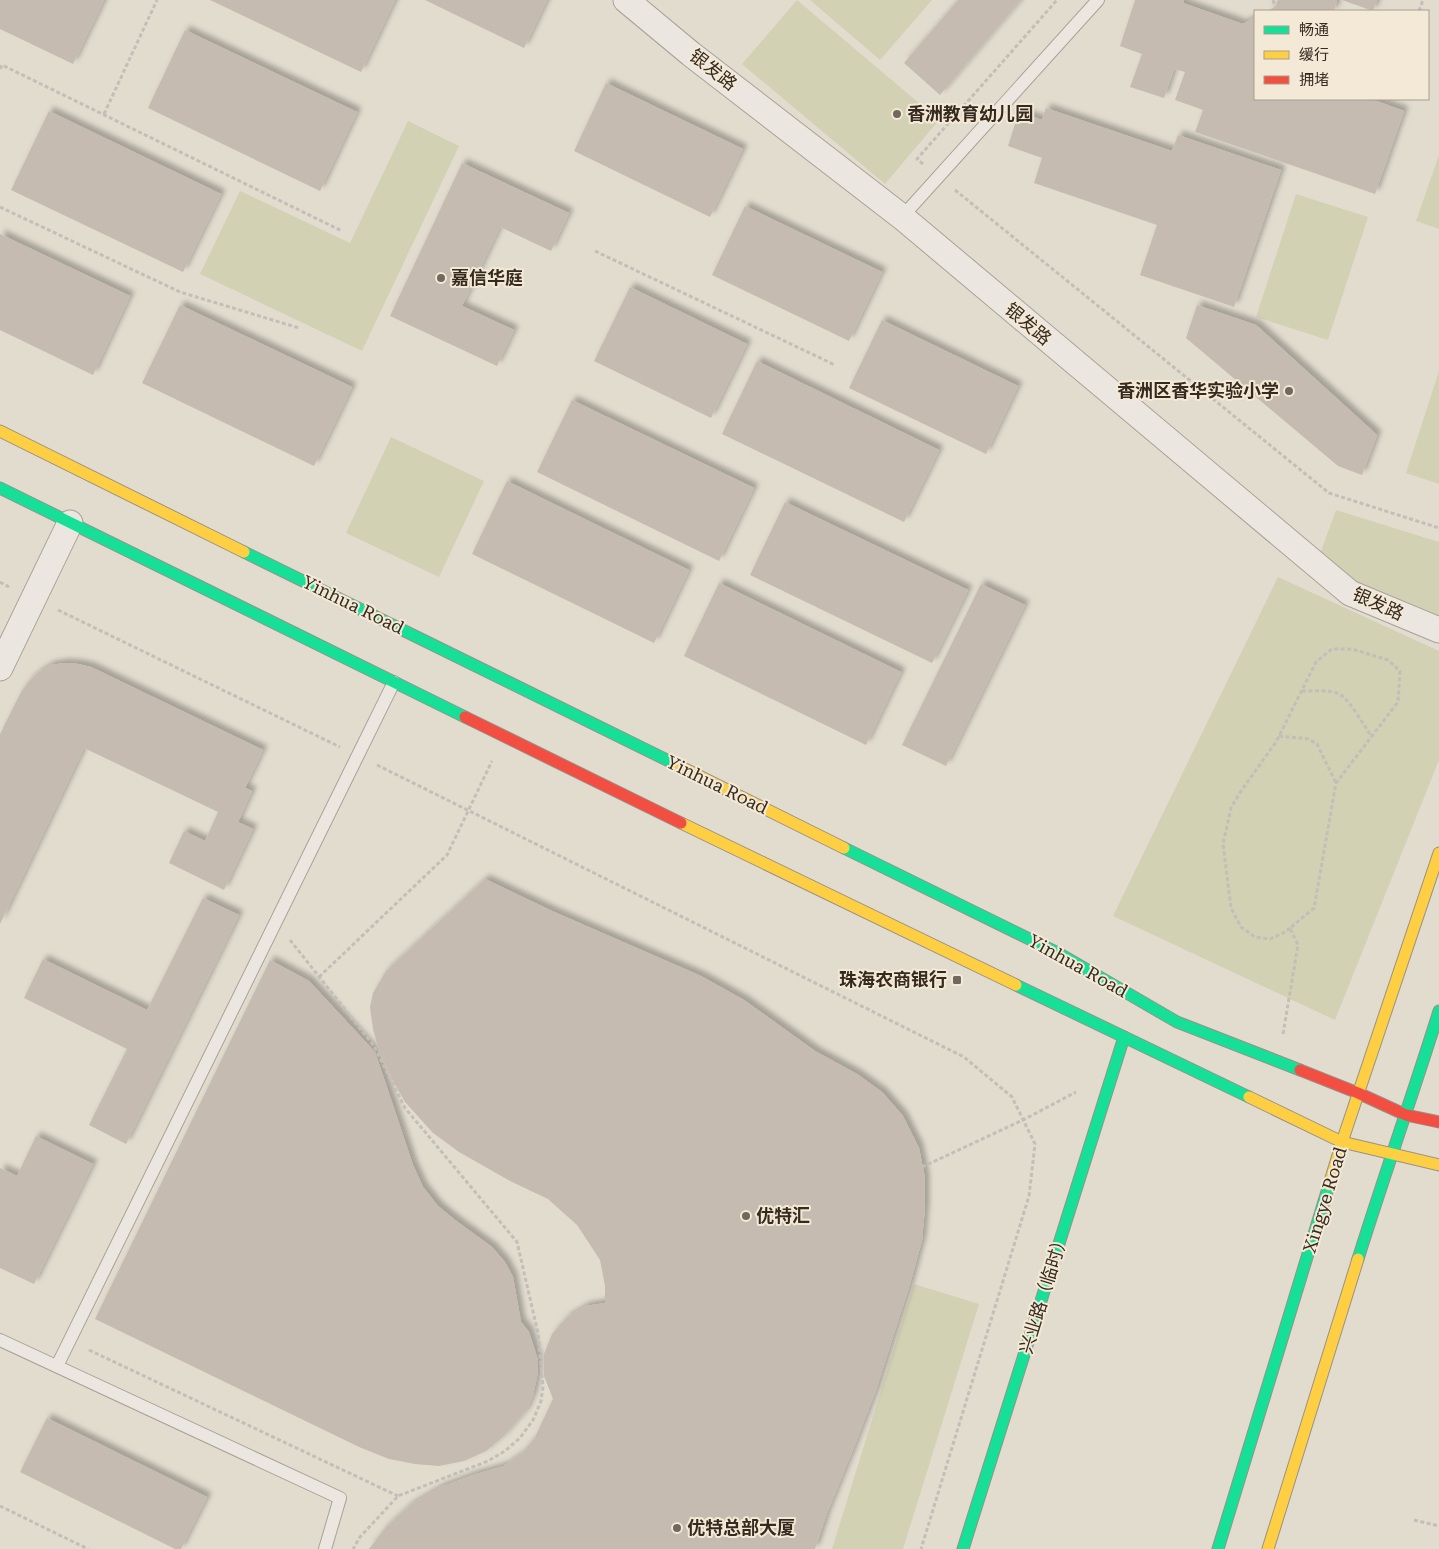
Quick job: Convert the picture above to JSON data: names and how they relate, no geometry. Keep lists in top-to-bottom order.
{
  "streets": {
    "main road": ["Yinhua Road", "Xingye Road", "兴业路（临时）"],
    "street": ["银发路"]
  },
  "crossings": [
    ["Yinhua Road", "Xingye Road"]
  ],
  "places": {
    "other": [
      "香洲教育幼儿园",
      "嘉信华庭",
      "香洲区香华实验小学",
      "优特汇",
      "优特总部大厦"
    ],
    "transit": ["珠海农商银行"]
  },
  "legend": ["畅通", "缓行", "拥堵"]
}
